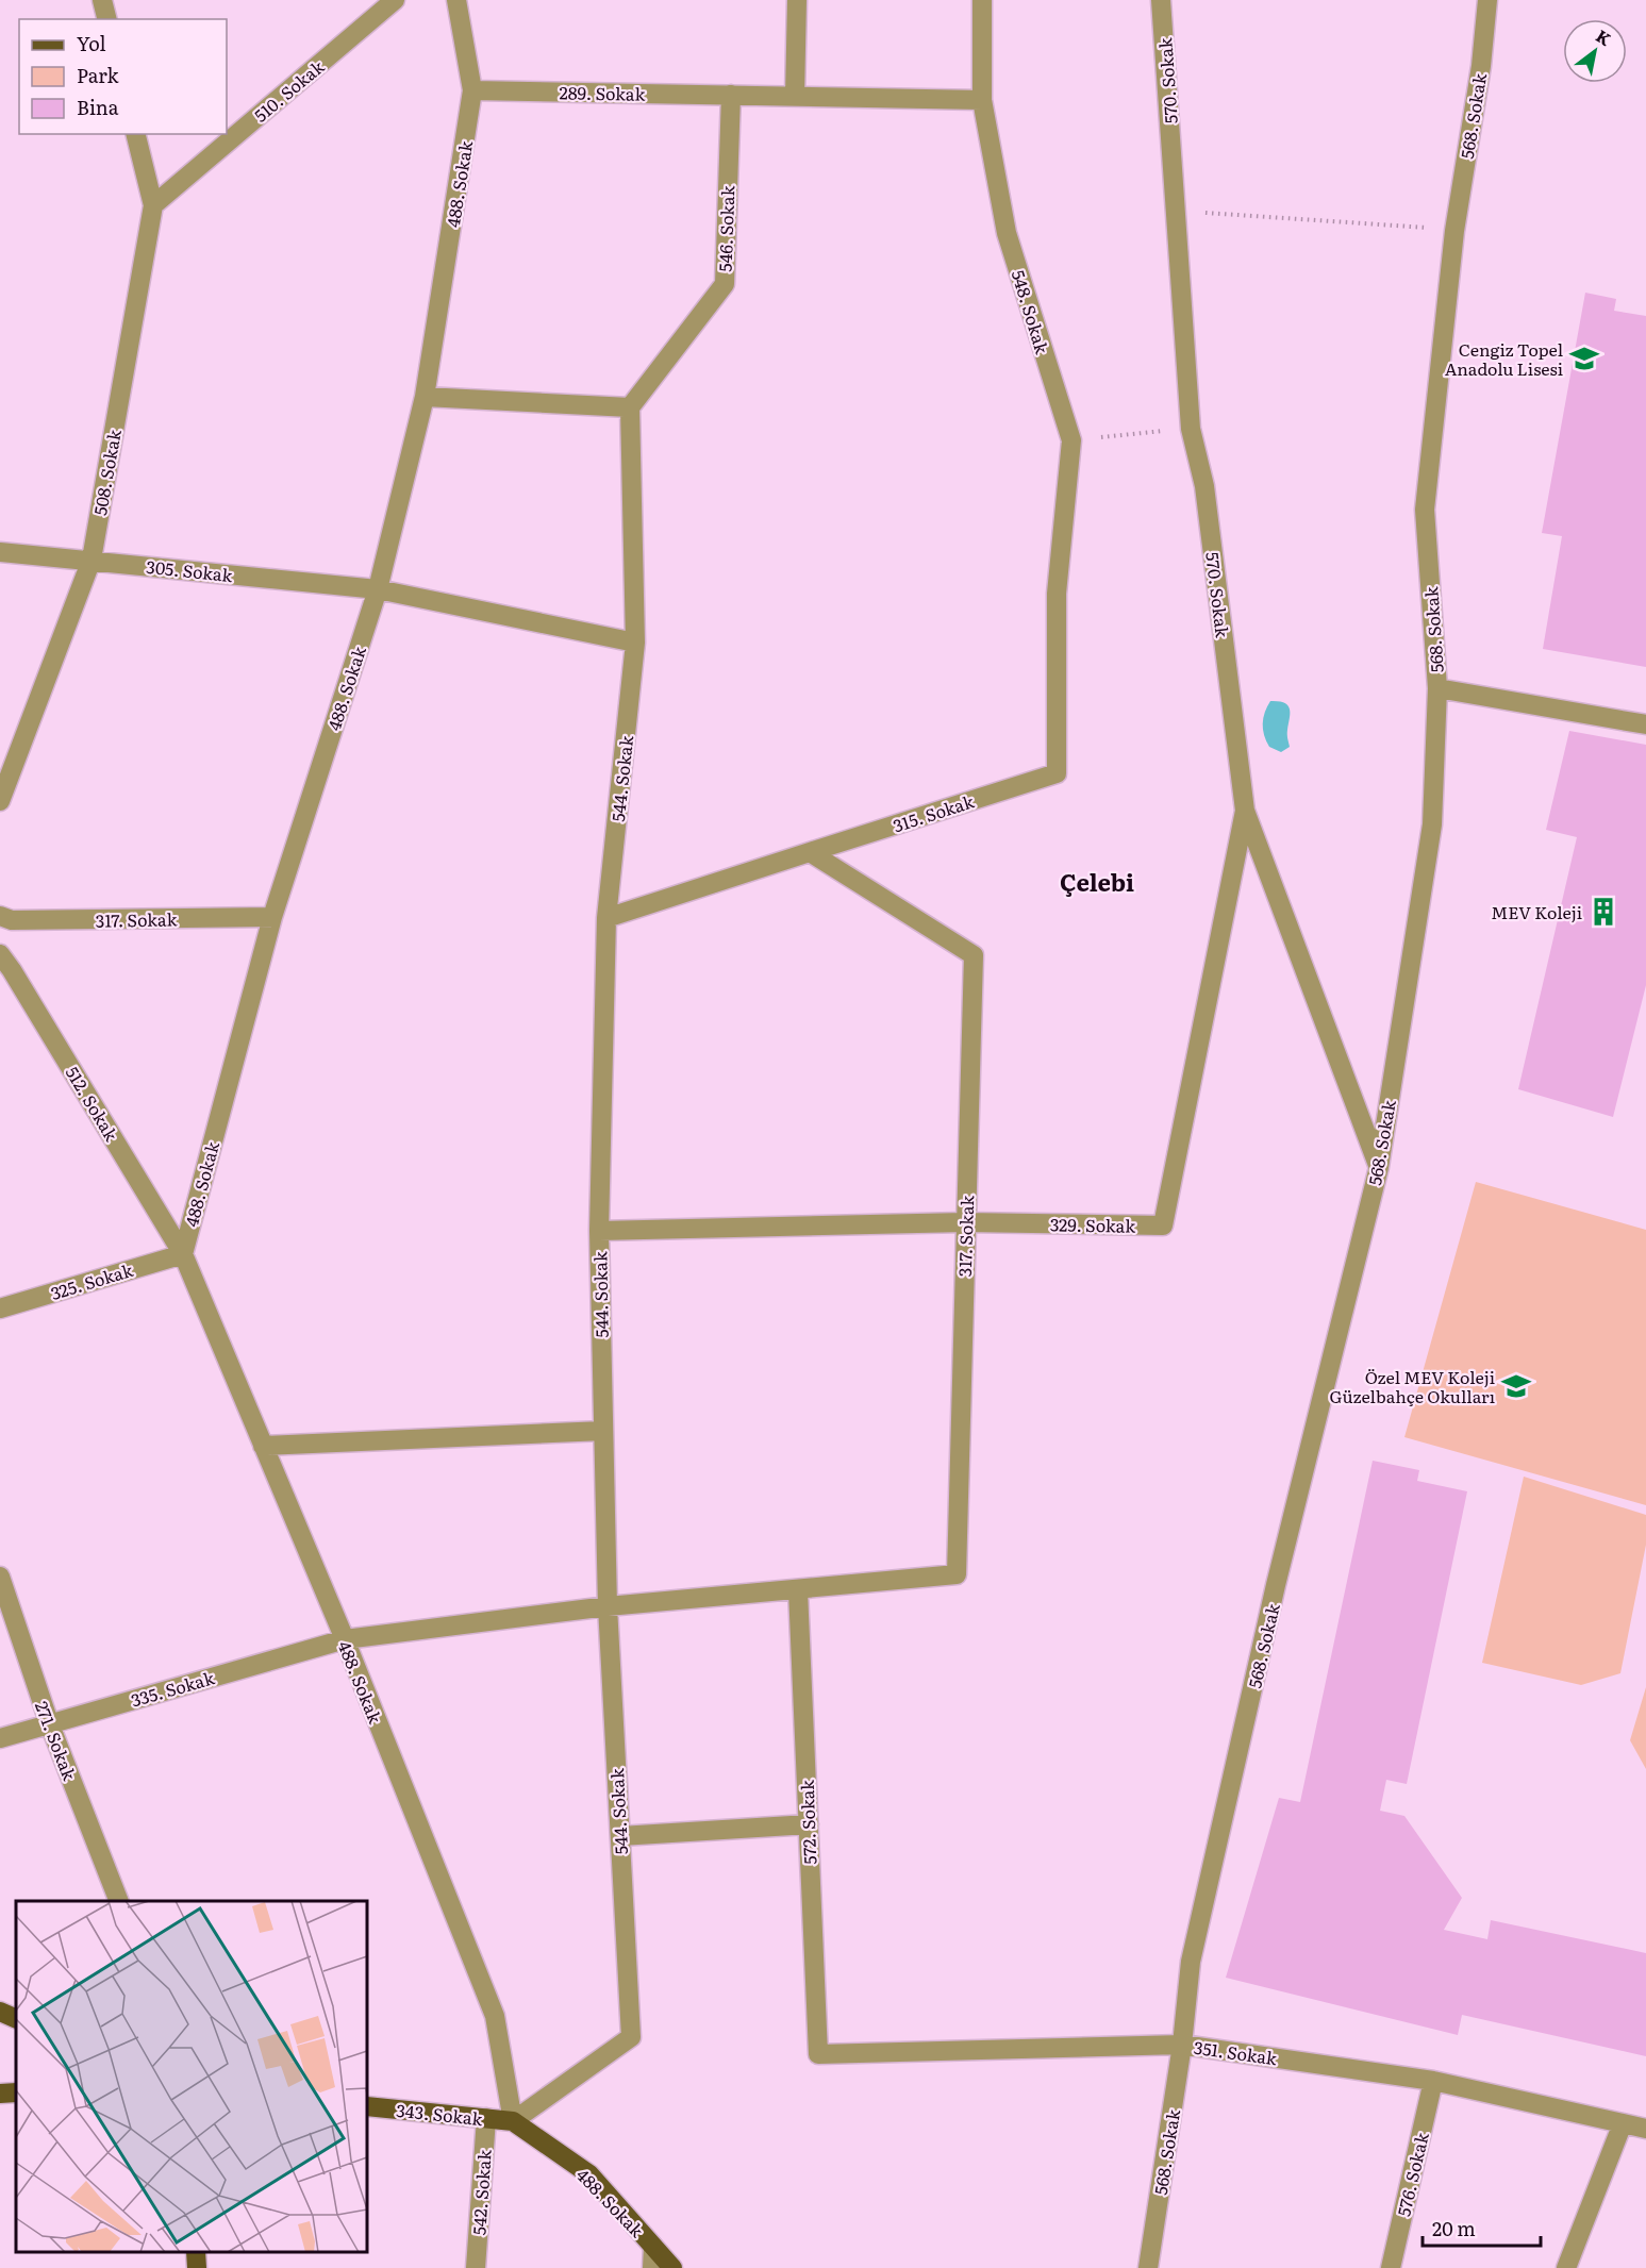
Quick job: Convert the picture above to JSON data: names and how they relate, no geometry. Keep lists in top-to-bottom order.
{
  "streets": {
    "main road": ["488. Sokak", "343. Sokak"],
    "street": [
      "570. Sokak",
      "510. Sokak",
      "289. Sokak",
      "568. Sokak",
      "546. Sokak",
      "548. Sokak",
      "508. Sokak",
      "305. Sokak",
      "544. Sokak",
      "315. Sokak",
      "317. Sokak",
      "512. Sokak",
      "329. Sokak",
      "325. Sokak",
      "335. Sokak",
      "271. Sokak",
      "572. Sokak",
      "351. Sokak",
      "576. Sokak",
      "542. Sokak"
    ]
  },
  "crossings": [
    ["570. Sokak", "568. Sokak"],
    ["570. Sokak", "329. Sokak"],
    ["510. Sokak", "508. Sokak"],
    ["289. Sokak", "488. Sokak"],
    ["289. Sokak", "546. Sokak"],
    ["568. Sokak", "351. Sokak"],
    ["488. Sokak", "305. Sokak"],
    ["488. Sokak", "544. Sokak"],
    ["488. Sokak", "317. Sokak"],
    ["488. Sokak", "512. Sokak"],
    ["488. Sokak", "325. Sokak"],
    ["488. Sokak", "335. Sokak"],
    ["488. Sokak", "343. Sokak"],
    ["546. Sokak", "544. Sokak"],
    ["548. Sokak", "315. Sokak"],
    ["508. Sokak", "305. Sokak"],
    ["305. Sokak", "544. Sokak"],
    ["544. Sokak", "317. Sokak"],
    ["544. Sokak", "329. Sokak"],
    ["544. Sokak", "335. Sokak"],
    ["544. Sokak", "343. Sokak"],
    ["315. Sokak", "317. Sokak"],
    ["317. Sokak", "329. Sokak"],
    ["317. Sokak", "335. Sokak"],
    ["317. Sokak", "572. Sokak"],
    ["512. Sokak", "325. Sokak"],
    ["335. Sokak", "271. Sokak"],
    ["572. Sokak", "351. Sokak"],
    ["351. Sokak", "576. Sokak"],
    ["343. Sokak", "542. Sokak"]
  ],
  "districts": ["Çelebi"],
  "places": {
    "school or university": ["Cengiz Topel Anadolu Lisesi", "Özel MEV Koleji Güzelbahçe Okulları"],
    "building": ["MEV Koleji"]
  },
  "legend": ["Yol", "Park", "Bina"],
  "scale_bar": "20 m",
  "north": "top right"
}
